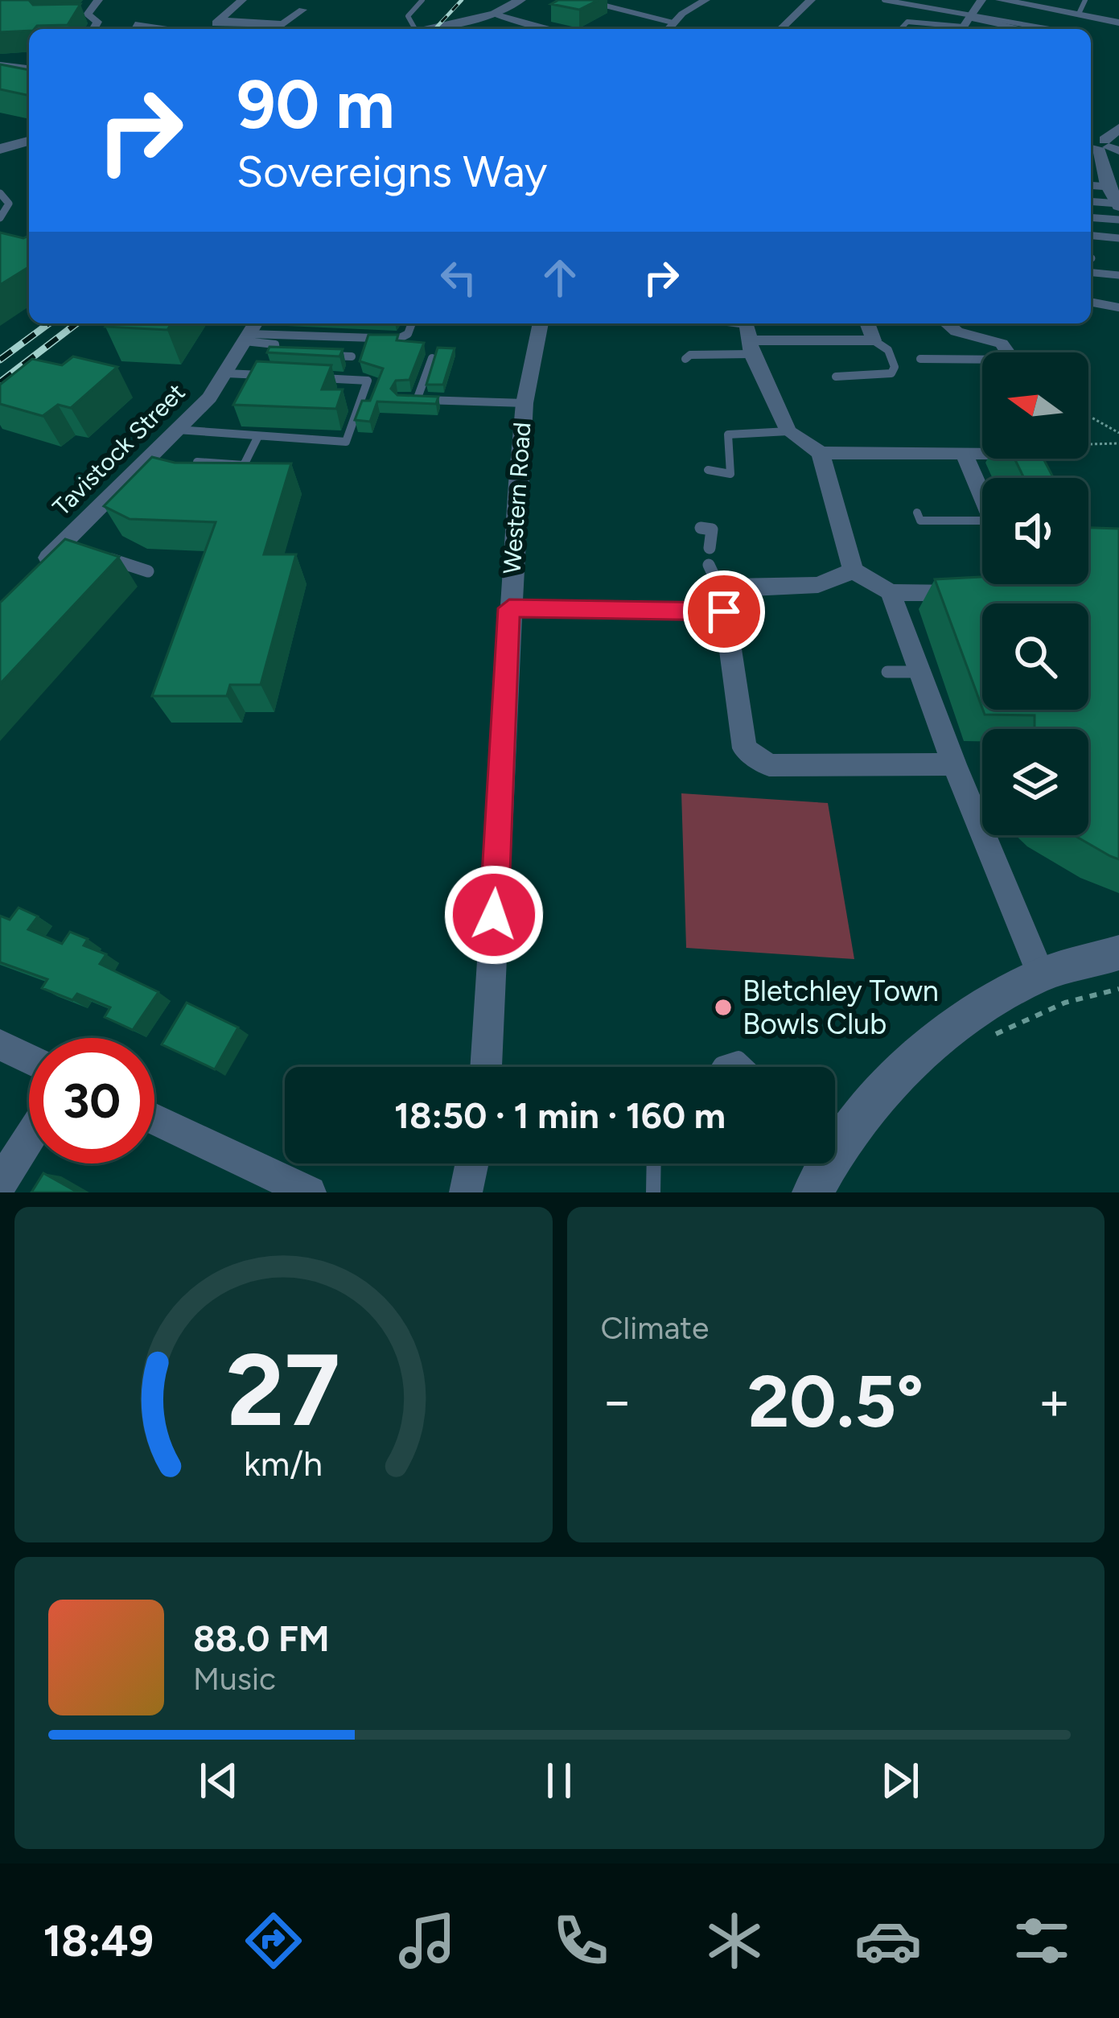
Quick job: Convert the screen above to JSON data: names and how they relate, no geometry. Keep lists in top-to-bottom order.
{
  "streets": {
    "street": ["Tavistock Street", "Western Road"]
  },
  "places": ["Bletchley Town Bowls Club"],
  "north": "left",
  "page": {
    "turn": ["90 m", "Sovereigns Way"],
    "limit": "30",
    "trip": "18:50 · 1 min · 160 m",
    "tile": "Climate",
    "heat": ["−", "20.5°", "+"],
    "song": ["88.0 FM", "Music"],
    "tabs": "18:49",
    "gauge": ["27", "km/h"]
  }
}
